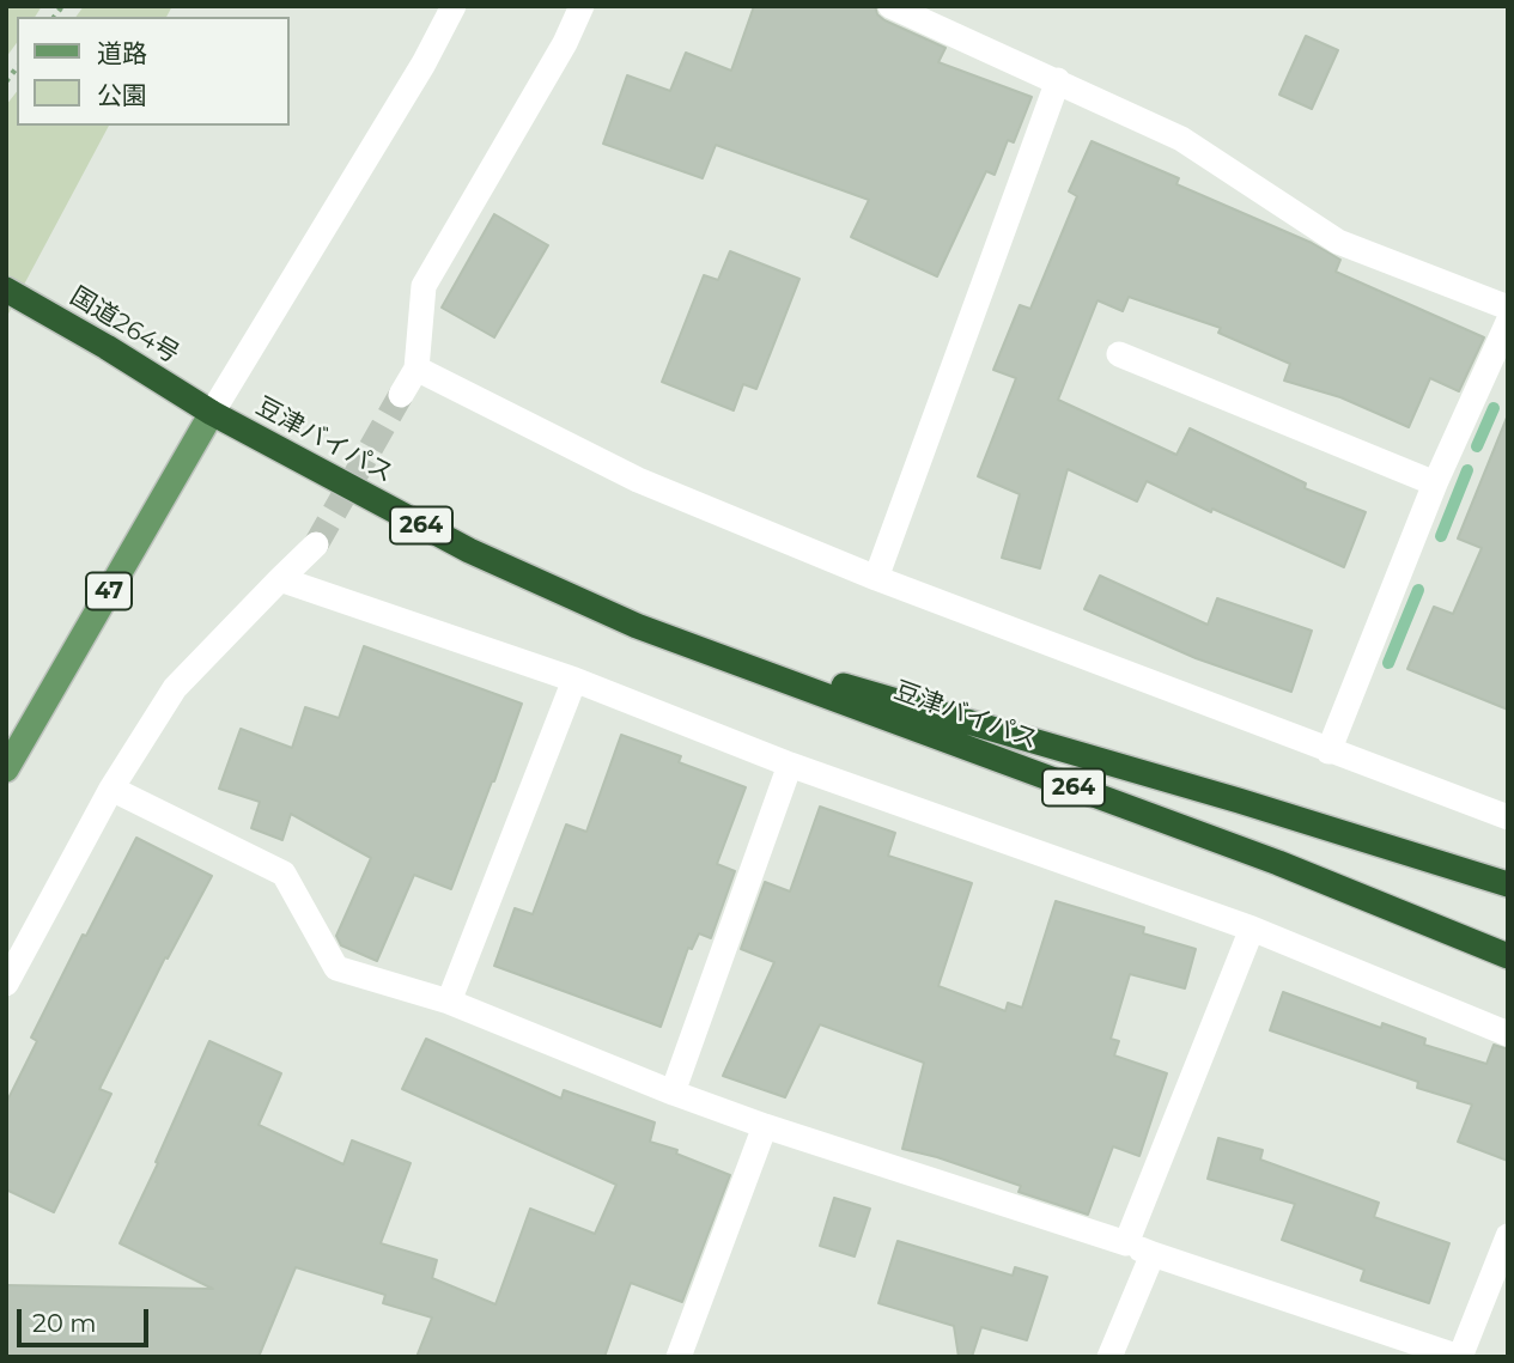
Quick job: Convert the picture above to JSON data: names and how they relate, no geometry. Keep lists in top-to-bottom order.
{
  "streets": {
    "highway": ["国道264号", "豆津バイパス", "264"],
    "main road": ["47"]
  },
  "crossings": [
    ["国道264号", "豆津バイパス"],
    ["国道264号", "47"],
    ["豆津バイパス", "47"]
  ],
  "legend": ["道路", "公園"],
  "scale_bar": "20 m"
}
